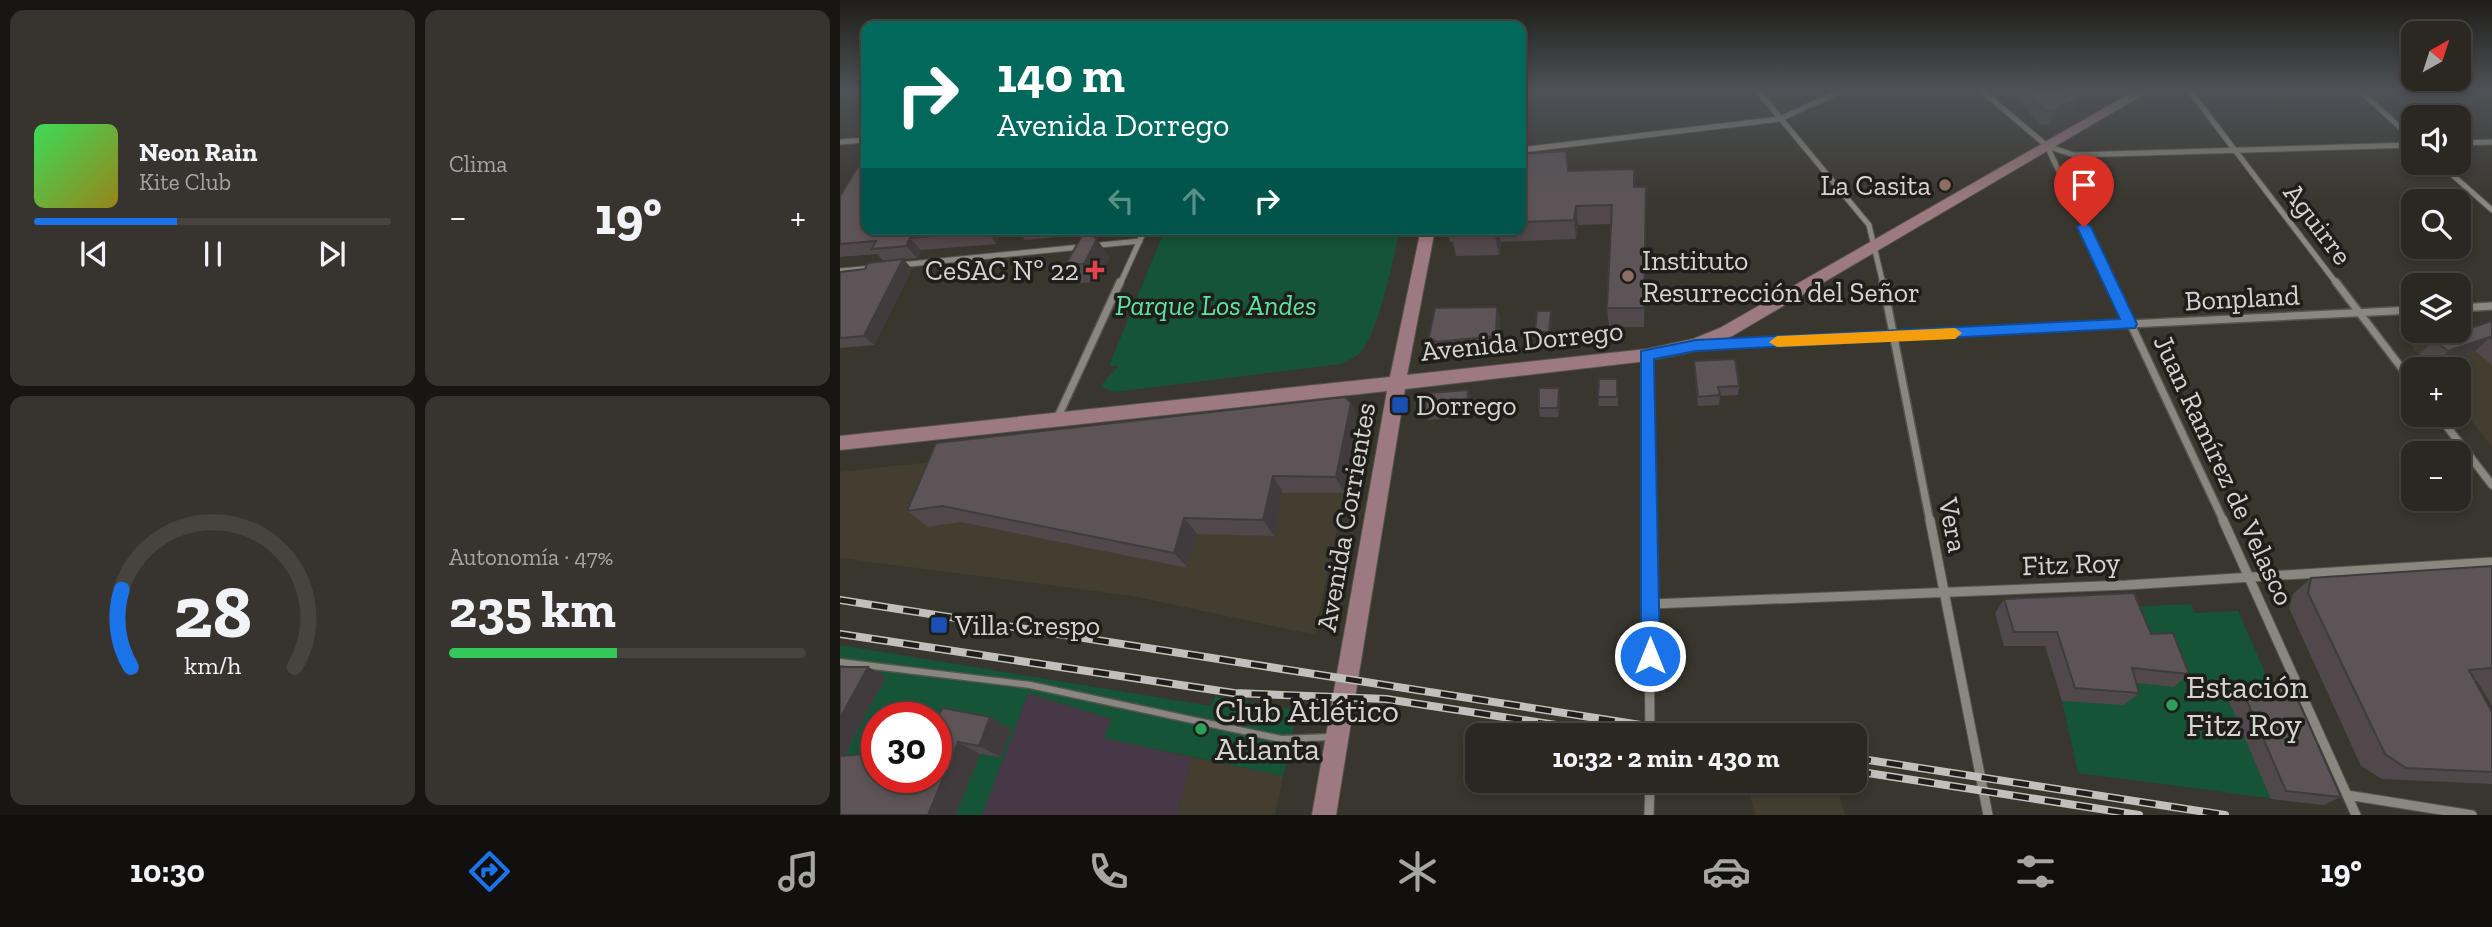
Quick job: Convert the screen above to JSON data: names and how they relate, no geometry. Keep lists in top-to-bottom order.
{
  "streets": {
    "main road": ["Avenida Dorrego", "Avenida Corrientes"],
    "street": [
      "Aguirre",
      "Bonpland",
      "Juan Ramírez de Velasco",
      "Vera",
      "Fitz Roy"
    ]
  },
  "crossings": [
    ["Aguirre", "Bonpland"],
    ["Bonpland", "Avenida Dorrego"],
    ["Bonpland", "Juan Ramírez de Velasco"],
    ["Bonpland", "Vera"],
    ["Avenida Dorrego", "Juan Ramírez de Velasco"],
    ["Avenida Dorrego", "Avenida Corrientes"],
    ["Avenida Dorrego", "Vera"],
    ["Juan Ramírez de Velasco", "Fitz Roy"],
    ["Vera", "Fitz Roy"]
  ],
  "parks": ["Parque Los Andes"],
  "places": {
    "other": [
      "La Casita",
      "Instituto Resurrección del Señor",
      "Estación Fitz Roy",
      "Club Atlético Atlanta"
    ],
    "health": ["CeSAC Nº 22"],
    "transit": ["Dorrego", "Villa Crespo"]
  },
  "north": "top right",
  "page": {
    "tile": [
      "Clima",
      ["Autonomía · 47%", "235 km"]
    ],
    "map_buttons": ["+", "−"],
    "turn": ["140 m", "Avenida Dorrego"],
    "song": ["Neon Rain", "Kite Club"],
    "heat": ["−", "19°", "+"],
    "limit": "30",
    "trip": "10:32 · 2 min · 430 m",
    "tabs": ["10:30", "19°"],
    "gauge": ["28", "km/h"]
  }
}
